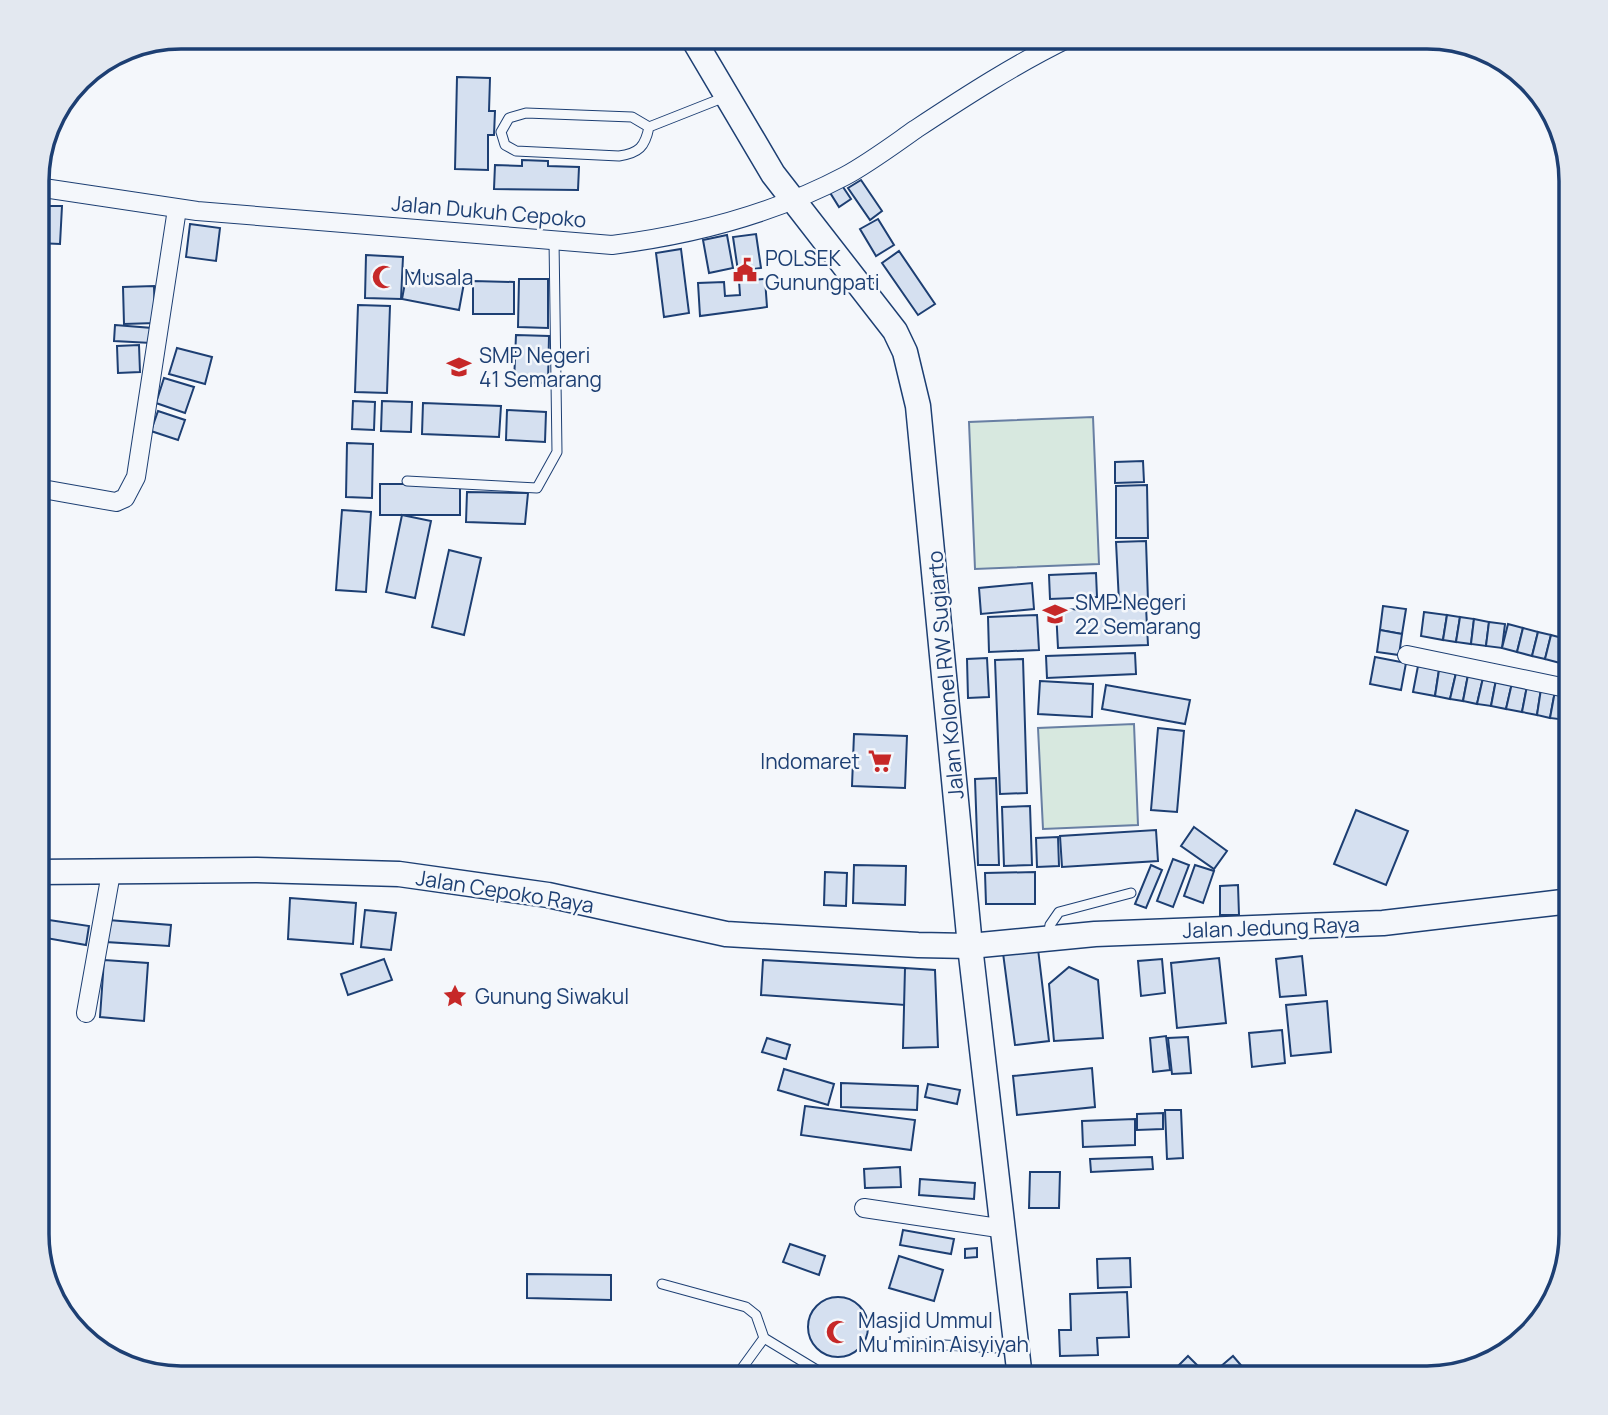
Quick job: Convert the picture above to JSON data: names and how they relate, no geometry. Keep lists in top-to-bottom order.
{
  "streets": {
    "main road": ["Jalan Kolonel RW Sugiarto", "Jalan Cepoko Raya", "Jalan Jedung Raya"],
    "street": ["Jalan Dukuh Cepoko"]
  },
  "crossings": [
    ["Jalan Dukuh Cepoko", "Jalan Kolonel RW Sugiarto"],
    ["Jalan Kolonel RW Sugiarto", "Jalan Cepoko Raya"],
    ["Jalan Kolonel RW Sugiarto", "Jalan Jedung Raya"],
    ["Jalan Cepoko Raya", "Jalan Jedung Raya"]
  ],
  "places": {
    "public building": ["POLSEK Gunungpati"],
    "mosque": ["Musala", "Masjid Ummul Mu'minin Aisyiyah"],
    "school or university": ["SMP Negeri 41 Semarang", "SMP Negeri 22 Semarang"],
    "supermarket": ["Indomaret"],
    "place": ["Gunung Siwakul"]
  }
}
